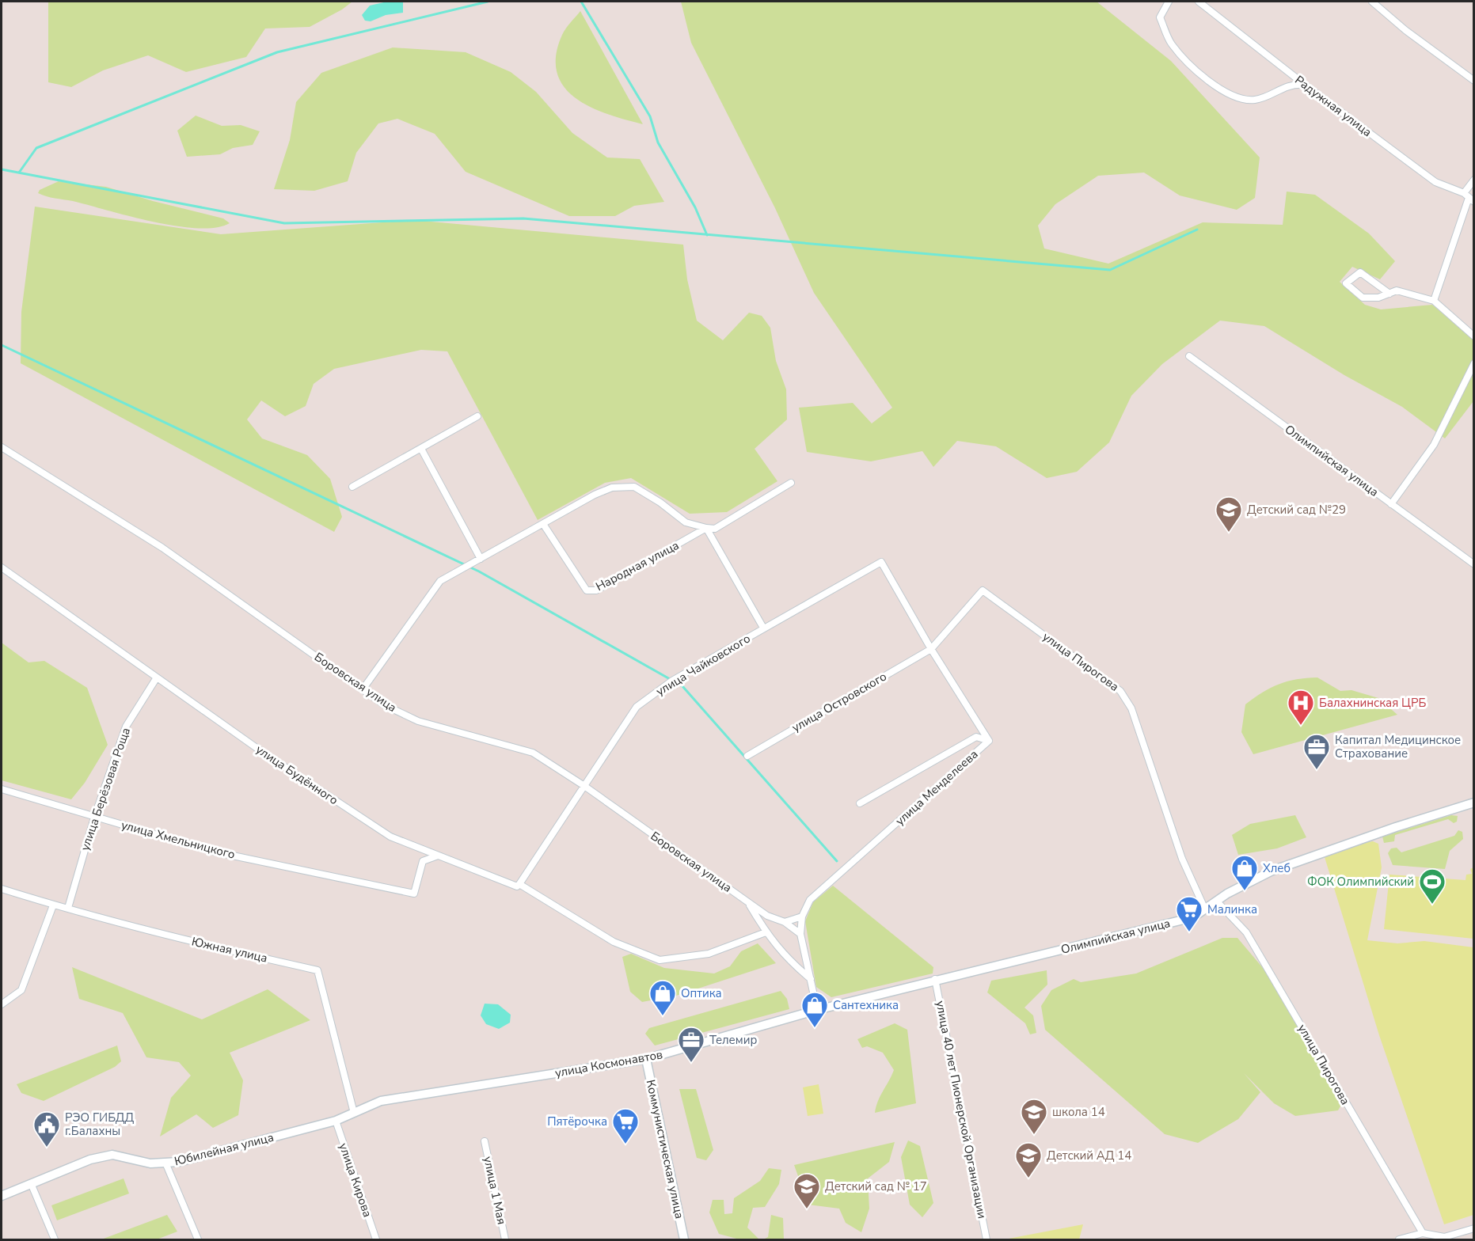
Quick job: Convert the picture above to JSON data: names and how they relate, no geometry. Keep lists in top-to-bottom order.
{
  "streets": {
    "street": [
      "Радужная улица",
      "Олимпийская улица",
      "Народная улица",
      "улица Пирогова",
      "улица Чайковского",
      "Боровская улица",
      "улица Островского",
      "улица Будённого",
      "улица Менделеева",
      "улица Берёзовая Роща",
      "улица Хмельницкого",
      "Южная улица",
      "улица Космонавтов",
      "улица 40 лет Пионерской Организации",
      "Юбилейная улица",
      "Коммунистическая улица",
      "улица Кирова",
      "улица 1 Мая"
    ]
  },
  "crossings": [
    ["Олимпийская улица", "улица Пирогова"],
    ["Олимпийская улица", "улица Космонавтов"],
    ["Олимпийская улица", "улица 40 лет Пионерской Организации"],
    ["улица Пирогова", "улица Чайковского"],
    ["улица Пирогова", "улица Островского"],
    ["улица Чайковского", "Боровская улица"],
    ["улица Чайковского", "улица Островского"],
    ["улица Чайковского", "улица Будённого"],
    ["Боровская улица", "улица Будённого"],
    ["Боровская улица", "улица Менделеева"],
    ["улица Будённого", "улица Берёзовая Роща"],
    ["улица Будённого", "улица Хмельницкого"],
    ["улица Берёзовая Роща", "улица Хмельницкого"],
    ["улица Берёзовая Роща", "Южная улица"],
    ["Южная улица", "улица Космонавтов"],
    ["улица Космонавтов", "улица 40 лет Пионерской Организации"],
    ["улица Космонавтов", "Юбилейная улица"],
    ["улица Космонавтов", "Коммунистическая улица"],
    ["улица Космонавтов", "улица Кирова"],
    ["Юбилейная улица", "улица Кирова"]
  ],
  "places": {
    "school or university": [
      "Детский сад №29",
      "школа 14",
      "Детский АД 14",
      "Детский сад № 17"
    ],
    "hospital": ["Балахнинская ЦРБ"],
    "office": ["Капитал Медицинское Страхование", "Телемир"],
    "shop": ["Хлеб", "Оптика", "Сантехника"],
    "sports": ["ФОК Олимпийский"],
    "supermarket": ["Малинка", "Пятёрочка"],
    "public building": ["РЭО ГИБДД г.Балахны"]
  }
}
